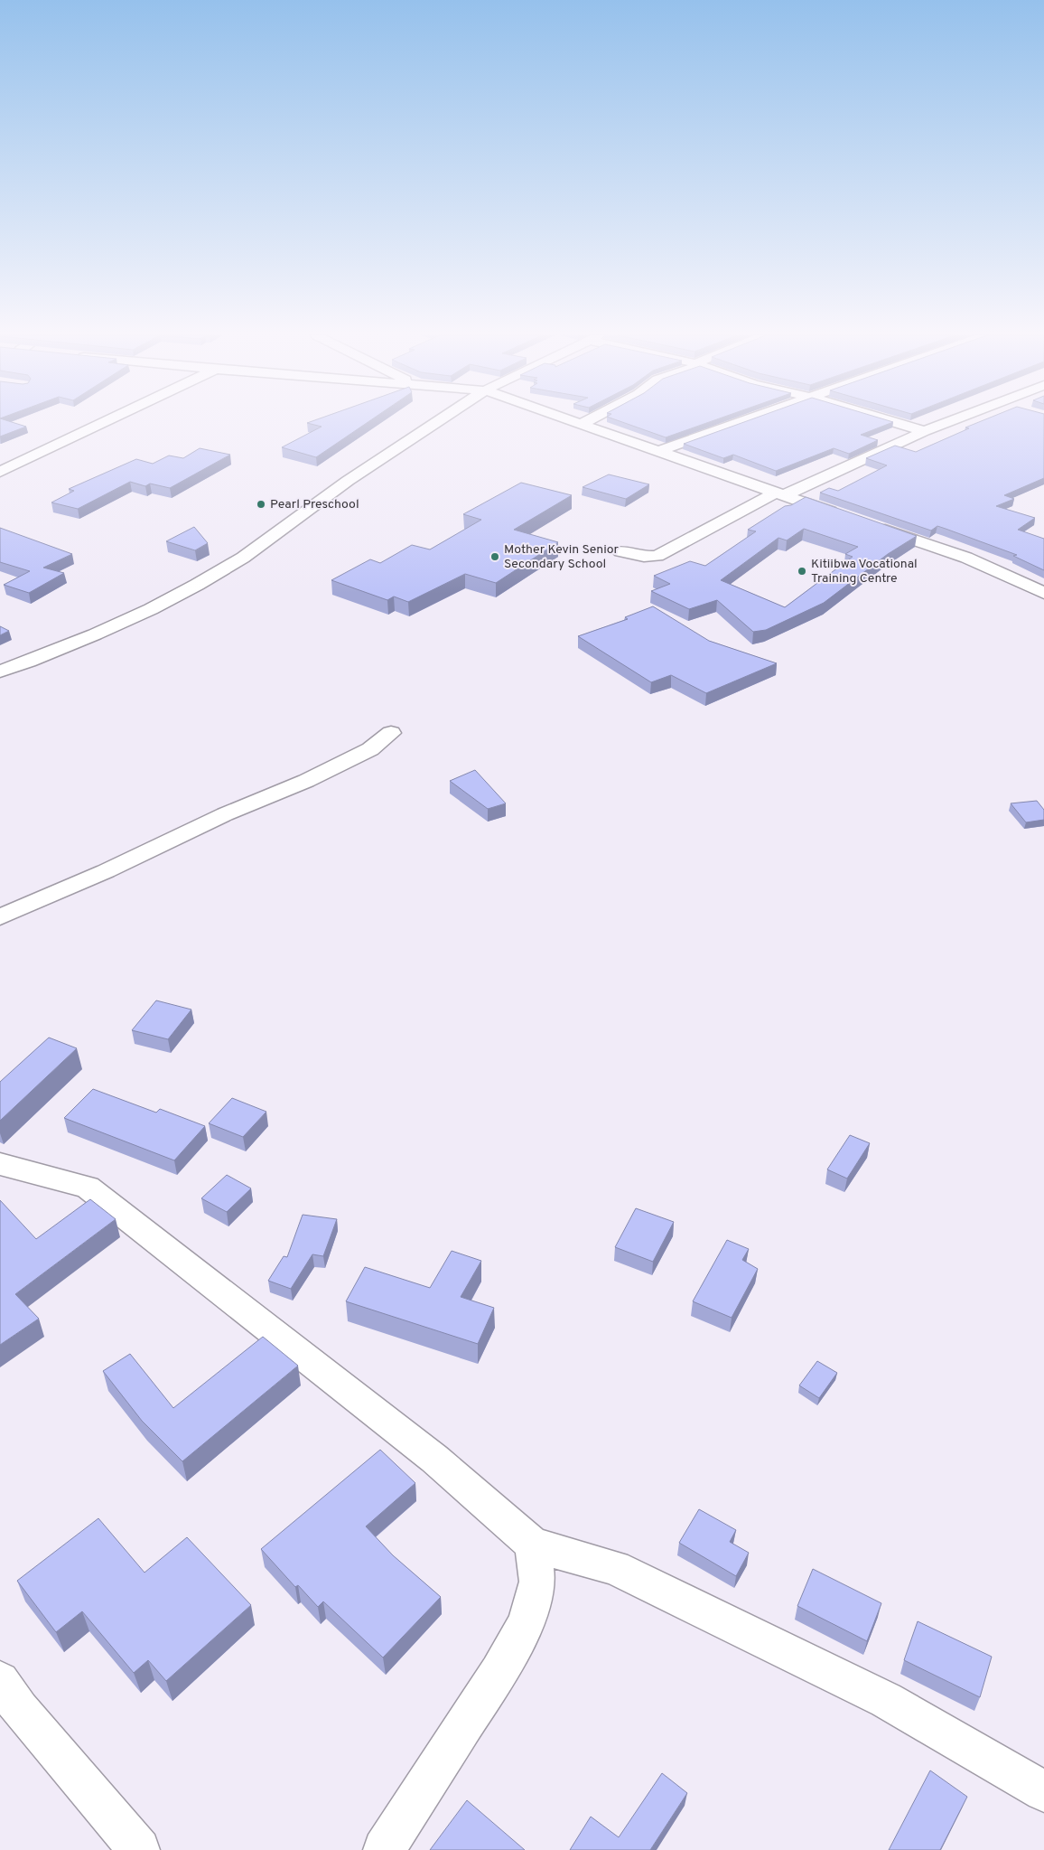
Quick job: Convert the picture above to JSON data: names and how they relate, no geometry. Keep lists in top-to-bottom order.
{
  "places": ["Pearl Preschool", "Mother Kevin Senior Secondary School", "Kitiibwa Vocational Training Centre"]
}
